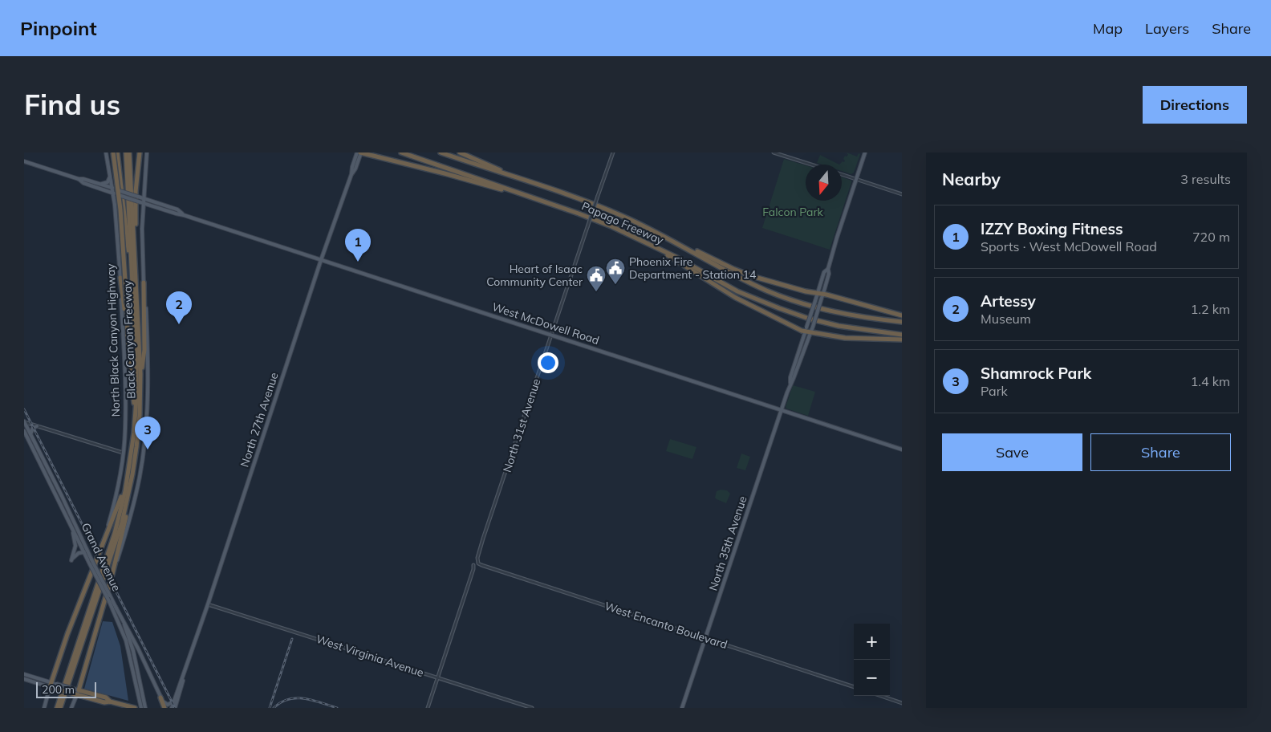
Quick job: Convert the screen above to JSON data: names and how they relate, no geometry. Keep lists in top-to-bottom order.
{
  "streets": {
    "highway": ["Papago Freeway", "Black Canyon Freeway", "North Black Canyon Highway"],
    "main road": [
      "West McDowell Road",
      "North 27th Avenue",
      "North 35th Avenue",
      "Grand Avenue"
    ],
    "street": ["North 31st Avenue", "West Encanto Boulevard", "West Virginia Avenue"]
  },
  "crossings": [
    ["West McDowell Road", "North Black Canyon Highway"],
    ["West McDowell Road", "North 27th Avenue"],
    ["West McDowell Road", "North 31st Avenue"],
    ["West McDowell Road", "North 35th Avenue"],
    ["North 27th Avenue", "West Virginia Avenue"],
    ["North 31st Avenue", "West Encanto Boulevard"],
    ["North 35th Avenue", "West Encanto Boulevard"]
  ],
  "parks": ["Falcon Park"],
  "places": {
    "public building": ["Phoenix Fire Department - Station 14", "Heart of Isaac Community Center"]
  },
  "scale_bar": "200 m",
  "north": "bottom",
  "page": {
    "header": "Pinpoint",
    "nav": ["Map", "Layers", "Share"],
    "buttons": [
      "Directions",
      ["Save", "Share"]
    ],
    "title": "Find us",
    "heading": ["Nearby", "3 results"],
    "list": [
      {
        "mark": "1",
        "name": "IZZY Boxing Fitness",
        "note": "Sports · West McDowell Road",
        "value": "720 m"
      },
      {
        "mark": "2",
        "name": "Artessy",
        "note": "Museum",
        "value": "1.2 km"
      },
      {
        "mark": "3",
        "name": "Shamrock Park",
        "note": "Park",
        "value": "1.4 km"
      }
    ],
    "pins": ["1", "2", "3"],
    "map_buttons": ["+", "−"],
    "scale": "200 m"
  }
}
